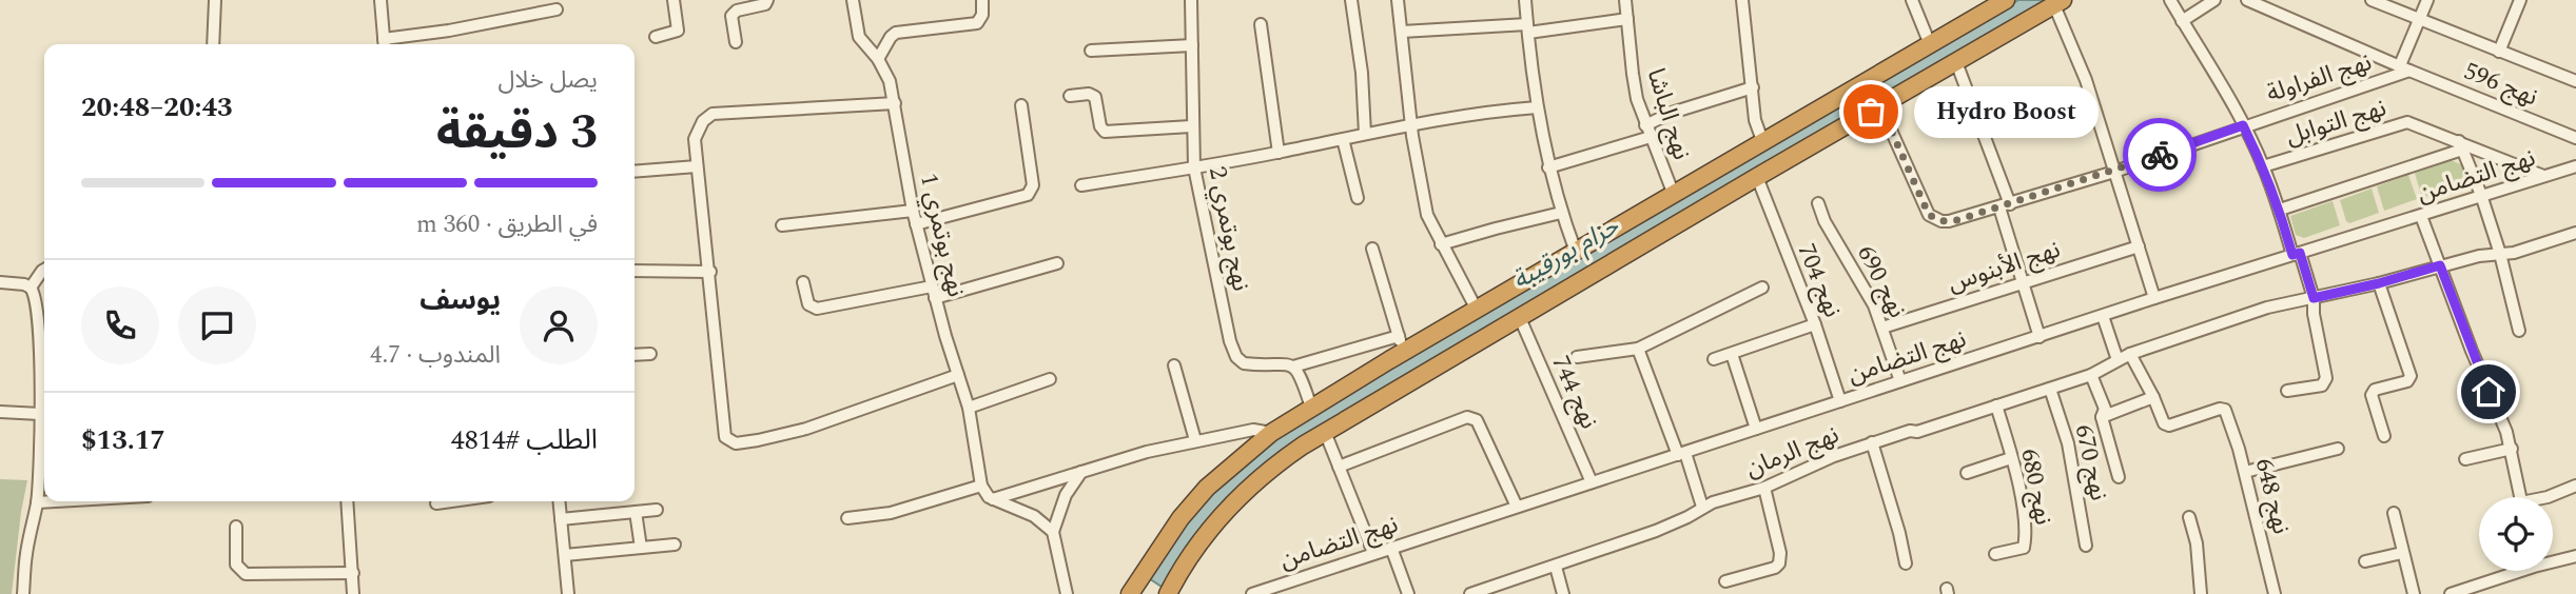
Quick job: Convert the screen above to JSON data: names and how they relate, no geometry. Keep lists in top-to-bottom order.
{
  "streets": {
    "street": [
      "نهج الفراولة",
      "نهج 596",
      "نهج الباشا",
      "نهج التوابل",
      "نهج التضامن",
      "نهج بوتمري 2",
      "نهج بوتمري 1",
      "نهج الأبنوس",
      "نهج 704",
      "نهج 690",
      "نهج 744",
      "نهج الرمان",
      "نهج 670",
      "نهج 680",
      "نهج 648"
    ]
  },
  "crossings": [
    ["نهج الفراولة", "نهج 596"],
    ["نهج التوابل", "نهج التضامن"],
    ["نهج التضامن", "نهج 704"],
    ["نهج التضامن", "نهج 690"],
    ["نهج التضامن", "نهج 744"],
    ["نهج الأبنوس", "نهج 690"],
    ["نهج الرمان", "نهج 670"],
    ["نهج الرمان", "نهج 680"]
  ],
  "water": ["حزام بورقيبة"],
  "places": ["Hydro Boost"],
  "page": {
    "heading": ["3 دقيقة", "يصل خلال", "20:43–20:48"],
    "panel": [
      "يوسف",
      "المندوب · 4.7",
      "الطلب #4814",
      "$13.17"
    ],
    "bubble": "Hydro Boost",
    "bar": "في الطريق · 360 m"
  }
}
